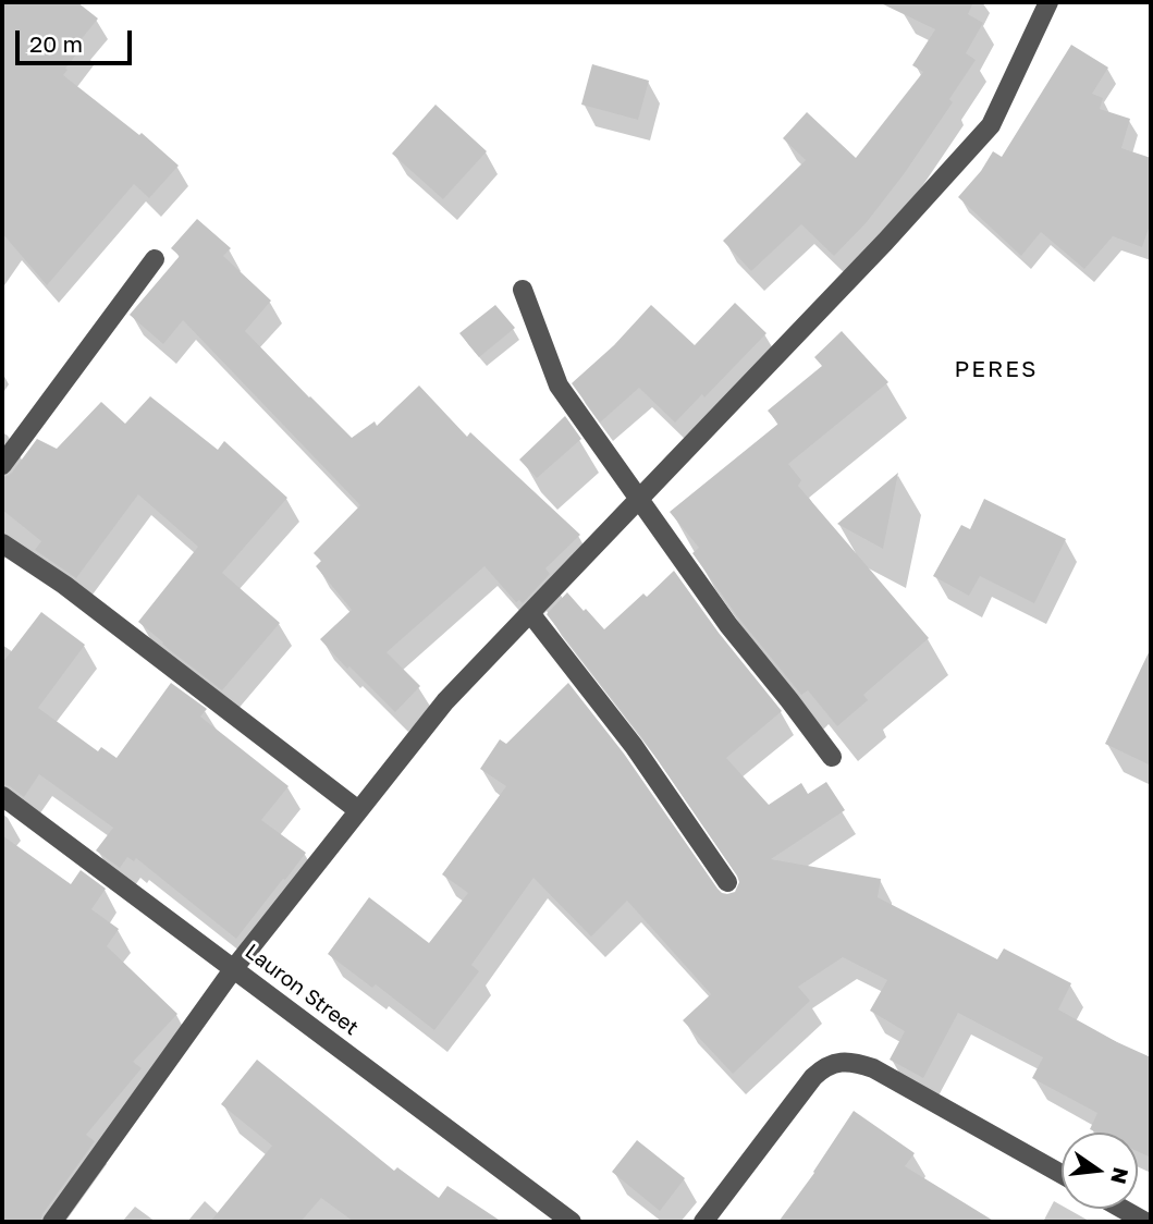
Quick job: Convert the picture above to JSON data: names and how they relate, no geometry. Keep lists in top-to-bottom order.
{
  "streets": {
    "street": ["Lauron Street"]
  },
  "districts": ["PERES"],
  "scale_bar": "20 m",
  "north": "right"
}
